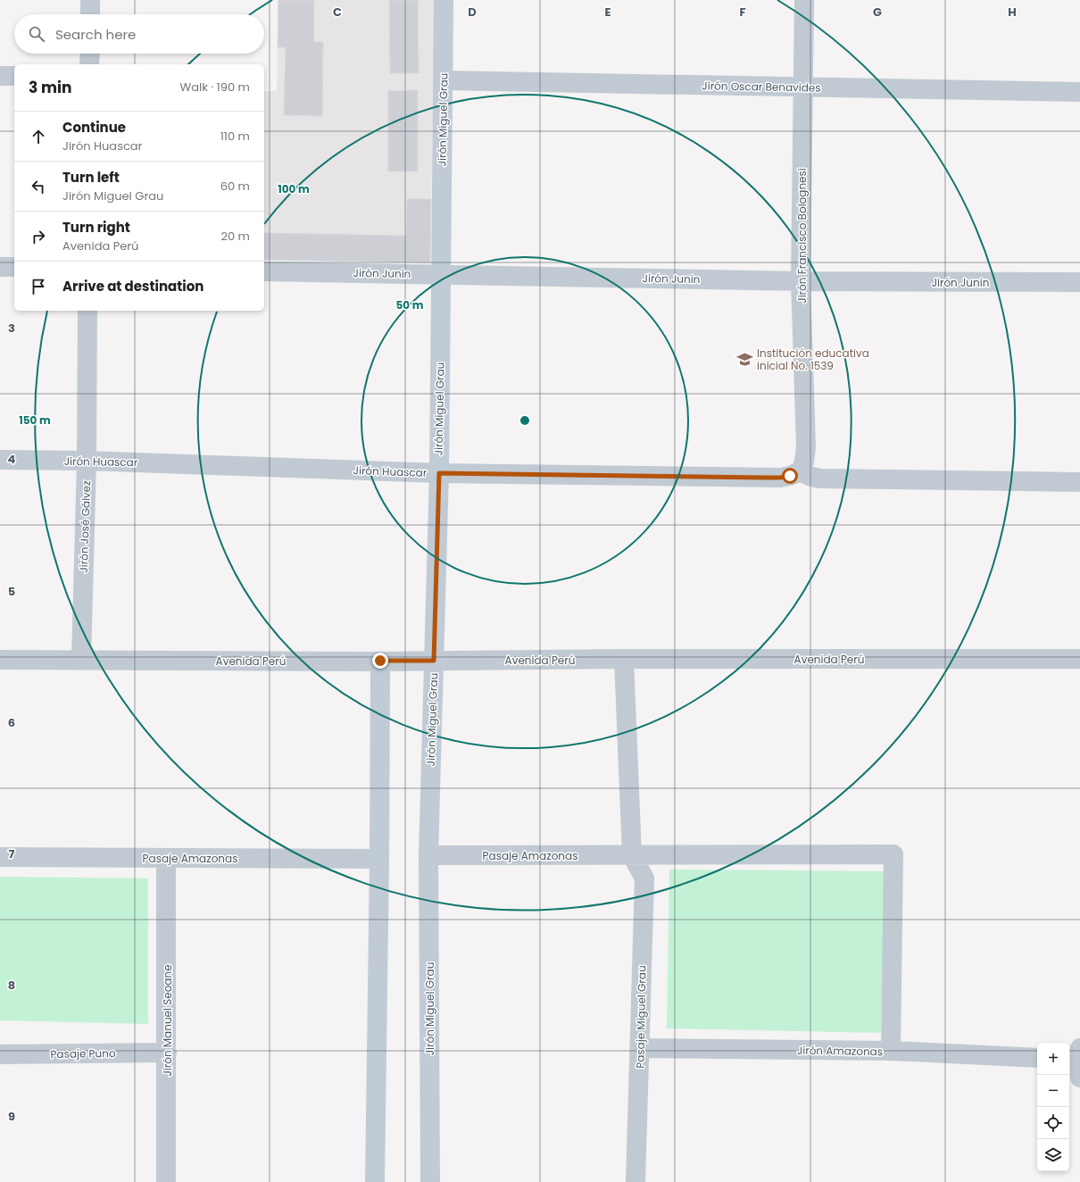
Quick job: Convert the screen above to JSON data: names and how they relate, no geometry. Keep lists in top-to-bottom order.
{
  "streets": {
    "main road": ["Jirón Miguel Grau"],
    "street": [
      "Jirón Oscar Benavides",
      "Jirón Francisco Bolognesi",
      "Jirón Junin",
      "Jirón Huascar",
      "Jirón José Gálvez",
      "Avenida Perú",
      "Pasaje Amazonas",
      "Pasaje Miguel Grau",
      "Jirón Manuel Seoane",
      "Jirón Amazonas",
      "Pasaje Puno"
    ]
  },
  "crossings": [
    ["Jirón Oscar Benavides", "Jirón Miguel Grau"],
    ["Jirón Oscar Benavides", "Jirón Francisco Bolognesi"],
    ["Jirón Miguel Grau", "Jirón Junin"],
    ["Jirón Miguel Grau", "Jirón Huascar"],
    ["Jirón Miguel Grau", "Avenida Perú"],
    ["Jirón Miguel Grau", "Pasaje Amazonas"],
    ["Jirón Francisco Bolognesi", "Jirón Junin"],
    ["Jirón Francisco Bolognesi", "Jirón Huascar"],
    ["Jirón Huascar", "Jirón José Gálvez"],
    ["Jirón José Gálvez", "Avenida Perú"],
    ["Pasaje Amazonas", "Pasaje Miguel Grau"],
    ["Pasaje Amazonas", "Jirón Manuel Seoane"],
    ["Pasaje Amazonas", "Jirón Amazonas"],
    ["Pasaje Miguel Grau", "Jirón Amazonas"],
    ["Jirón Manuel Seoane", "Pasaje Puno"]
  ],
  "places": {
    "school or university": ["Institución educativa inicial No. 1539"]
  },
  "page": {
    "search": "Search here",
    "heading": ["3 min", "Walk · 190 m"],
    "list": [
      ["Continue", "Jirón Huascar", "110 m"],
      ["Turn left", "Jirón Miguel Grau", "60 m"],
      ["Turn right", "Avenida Perú", "20 m"],
      "Arrive at destination"
    ],
    "map_buttons": ["+", "−"]
  },
  "grid": {
    "columns": [
      "C",
      "D",
      "E",
      "F",
      "G",
      "H"
    ],
    "rows": [
      "3",
      "4",
      "5",
      "6",
      "7",
      "8",
      "9"
    ]
  },
  "rings": ["100 m", "50 m", "150 m"]
}
